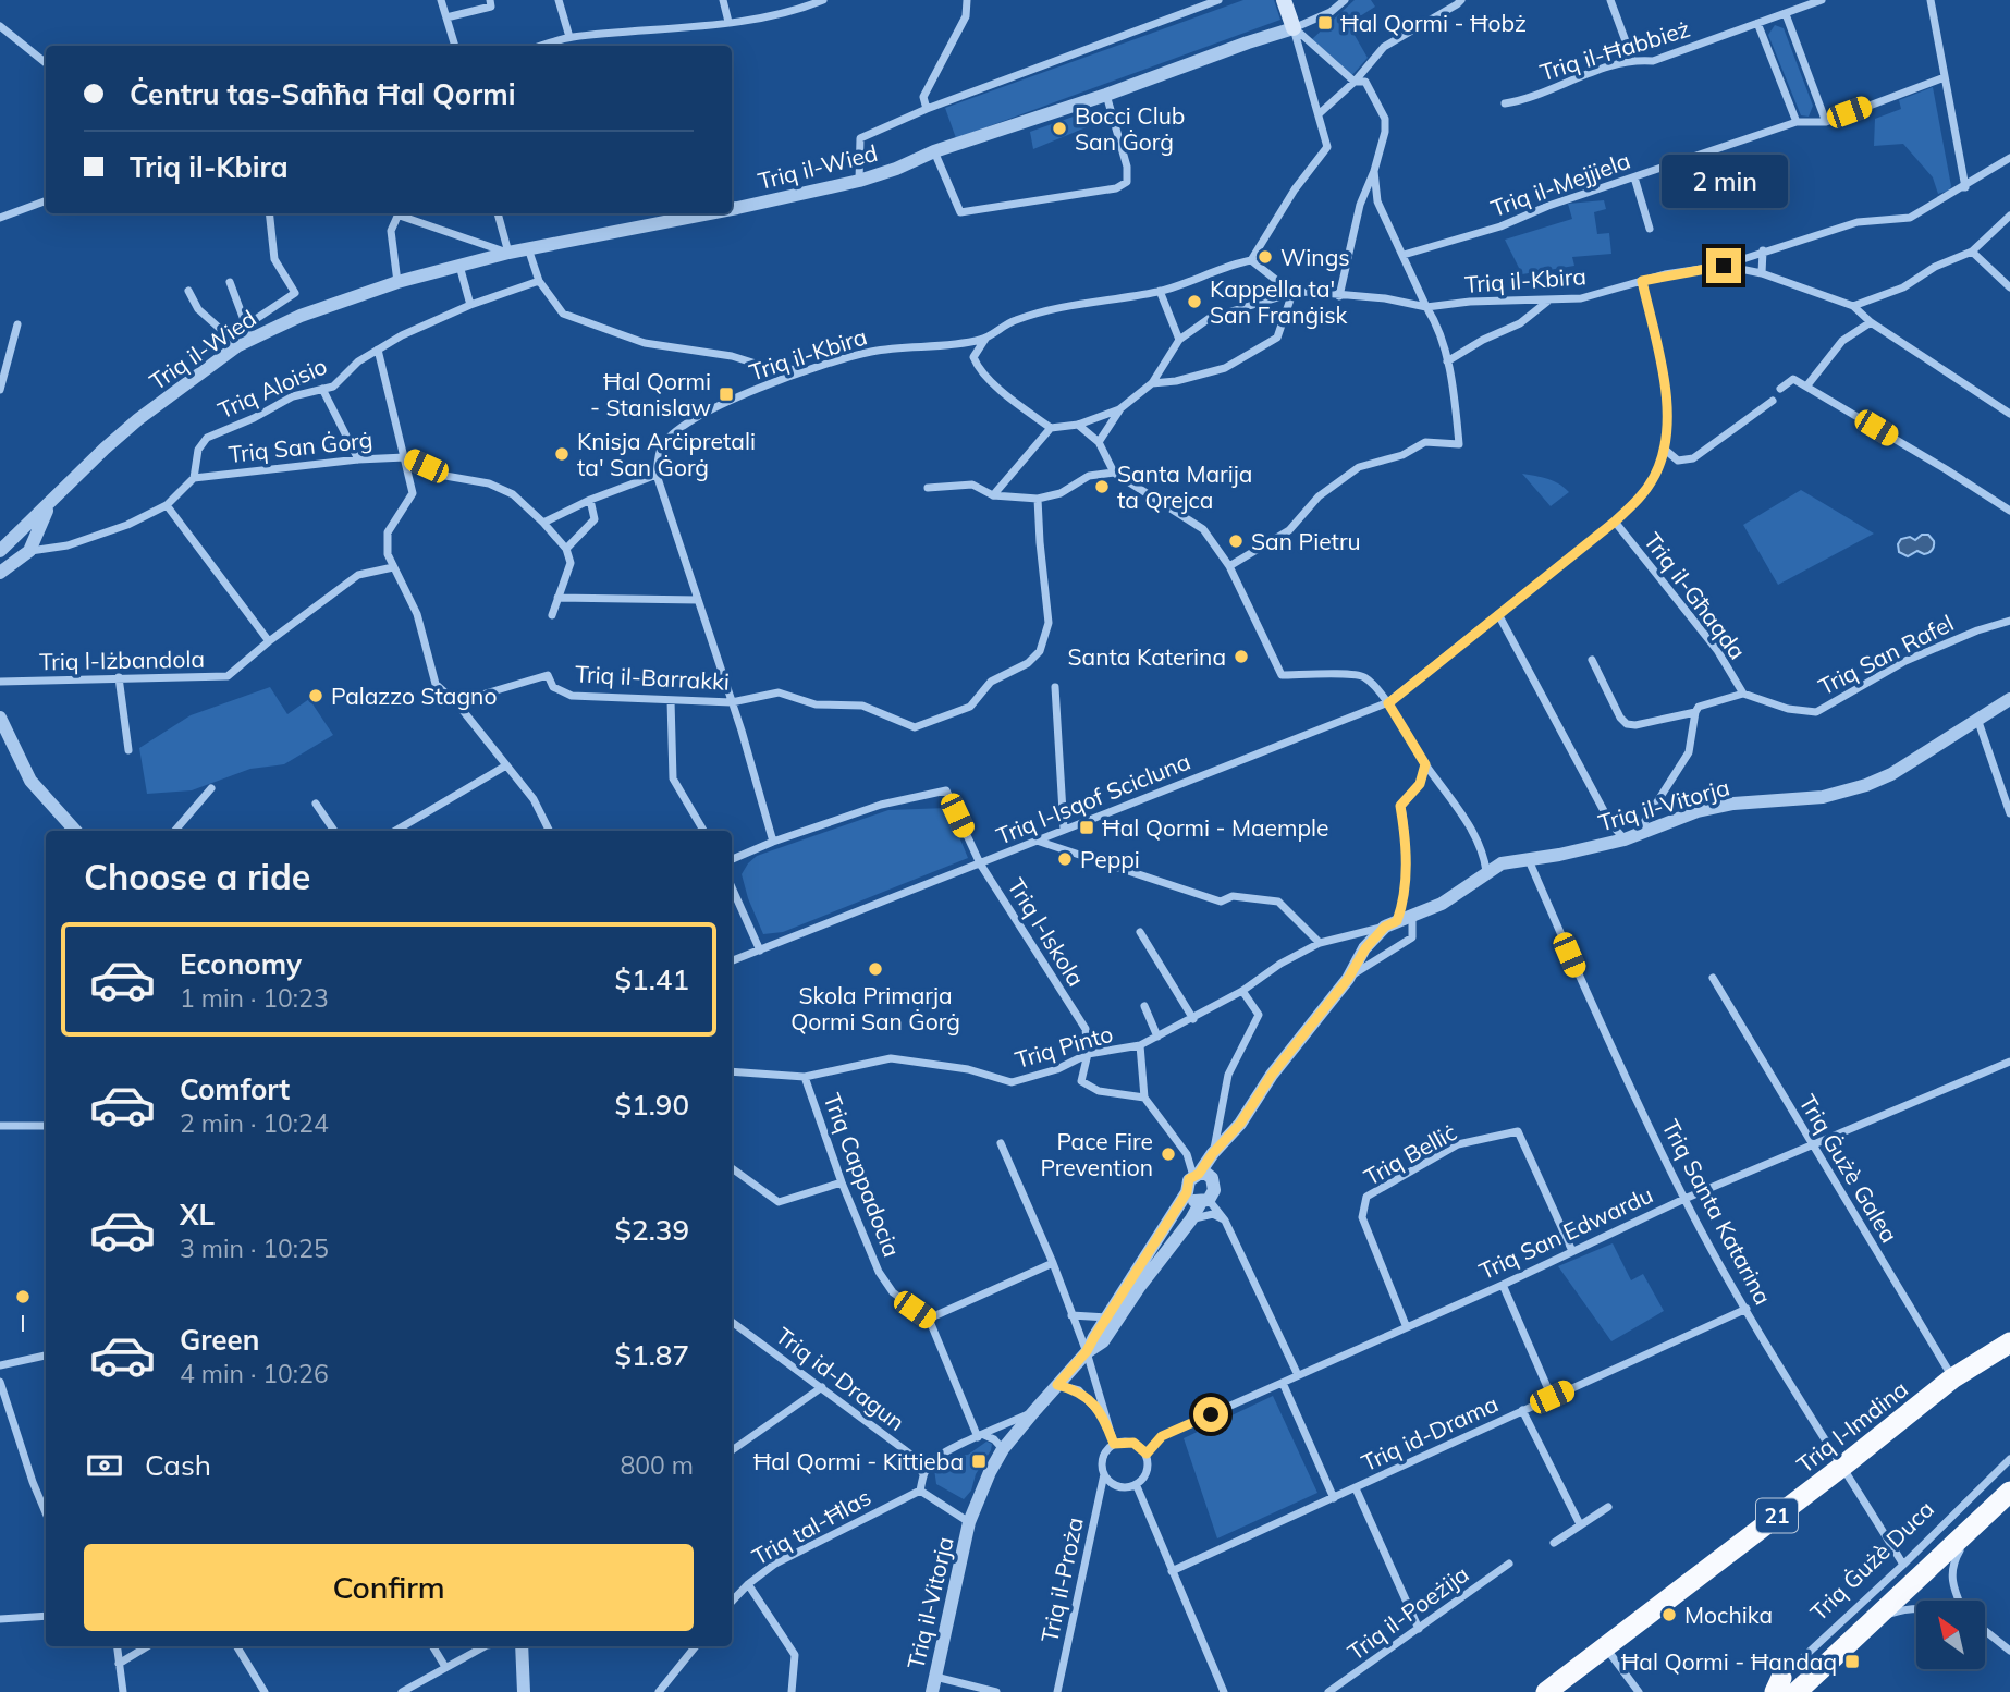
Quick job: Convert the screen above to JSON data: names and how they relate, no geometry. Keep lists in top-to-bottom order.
{
  "streets": {
    "highway": ["Triq l-Imdina", "21", "Triq Ġużè Duca"],
    "street": [
      "Triq il-Ħabbież",
      "Triq il-Wied",
      "Triq il-Mejjiela",
      "Triq il-Kbira",
      "Triq Aloisio",
      "Triq San Ġorġ",
      "Triq il-Għaqda",
      "Triq San Rafel",
      "Triq l-Iżbandola",
      "Triq il-Barrakki",
      "Triq l-Isqof Scicluna",
      "Triq il-Vitorja",
      "Triq l-Iskola",
      "Triq Pinto",
      "Triq Belliċ",
      "Triq Ġużè Galea",
      "Triq Cappadocia",
      "Triq Santa Katarina",
      "Triq San Edwardu",
      "Triq id-Dragun",
      "Triq id-Drama",
      "Triq tal-Ħlas",
      "Triq il-Proża",
      "Triq il-Poeżija"
    ]
  },
  "crossings": [
    ["Triq il-Kbira", "Triq l-Isqof Scicluna"],
    ["Triq Aloisio", "Triq San Ġorġ"],
    ["Triq il-Għaqda", "Triq San Rafel"],
    ["Triq il-Għaqda", "Triq l-Isqof Scicluna"],
    ["Triq l-Isqof Scicluna", "Triq l-Iskola"],
    ["Triq il-Vitorja", "Triq Pinto"],
    ["Triq il-Vitorja", "Triq Santa Katarina"],
    ["Triq il-Vitorja", "Triq id-Dragun"],
    ["Triq il-Vitorja", "Triq tal-Ħlas"],
    ["Triq l-Iskola", "Triq Pinto"],
    ["Triq Pinto", "Triq Cappadocia"],
    ["Triq Belliċ", "Triq San Edwardu"],
    ["Triq Ġużè Galea", "Triq San Edwardu"],
    ["Triq Ġużè Galea", "Triq l-Imdina"],
    ["Triq Santa Katarina", "Triq San Edwardu"],
    ["Triq Santa Katarina", "Triq l-Imdina"],
    ["Triq Santa Katarina", "Triq id-Drama"],
    ["Triq Santa Katarina", "Triq Ġużè Duca"],
    ["Triq San Edwardu", "Triq il-Proża"]
  ],
  "places": {
    "transit": [
      "Ħal Qormi - Ħobż",
      "Ħal Qormi - Stanislaw",
      "Ħal Qormi - Maemple",
      "Ħal Qormi - Kittieba",
      "Ħal Qormi - Ħandaq"
    ],
    "other": [
      "Bocci Club San Ġorġ",
      "Wings",
      "Kappella ta' San Franġisk",
      "Knisja Arċipretali ta' San Ġorġ",
      "Santa Marija ta Qrejca",
      "San Pietru",
      "Santa Katerina",
      "Palazzo Stagno",
      "Peppi",
      "Skola Primarja Qormi San Ġorġ",
      "Pace Fire Prevention",
      "I",
      "Mochika"
    ]
  },
  "north": "top left",
  "page": {
    "banner": ["Ċentru tas-Saħħa Ħal Qormi", "Triq il-Kbira"],
    "bubble": "2 min",
    "heading": "Choose a ride",
    "list": [
      {
        "name": "Economy",
        "note": "1 min · 10:23",
        "value": "$1.41"
      },
      {
        "name": "Comfort",
        "note": "2 min · 10:24",
        "value": "$1.90"
      },
      {
        "name": "XL",
        "note": "3 min · 10:25",
        "value": "$2.39"
      },
      {
        "name": "Green",
        "note": "4 min · 10:26",
        "value": "$1.87"
      }
    ],
    "pay": ["Cash", "800 m"],
    "buttons": "Confirm"
  }
}
